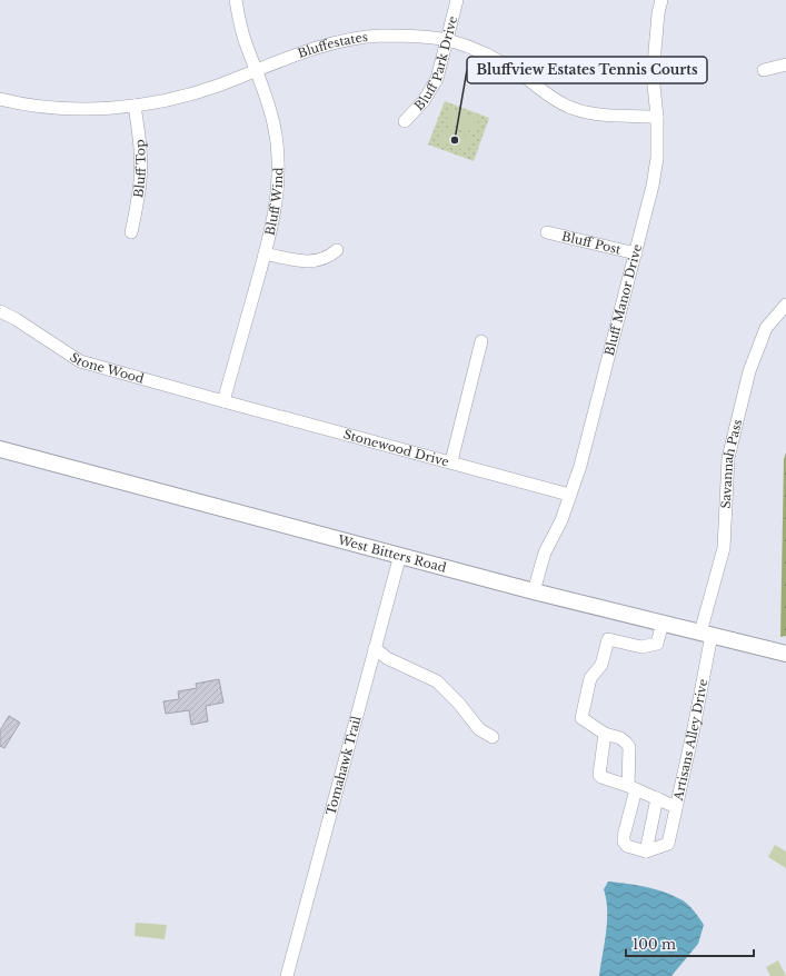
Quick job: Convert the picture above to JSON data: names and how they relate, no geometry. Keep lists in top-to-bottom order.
{
  "streets": {
    "main road": ["West Bitters Road"],
    "street": [
      "Bluffestates",
      "Bluff Park Drive",
      "Bluff Top",
      "Bluff Wind",
      "Bluff Post",
      "Bluff Manor Drive",
      "Stone Wood",
      "Stonewood Drive",
      "Savannah Pass",
      "Artisans Alley Drive",
      "Tomahawk Trail"
    ]
  },
  "crossings": [
    ["Bluffestates", "Bluff Park Drive"],
    ["Bluffestates", "Bluff Top"],
    ["Bluffestates", "Bluff Wind"],
    ["Bluffestates", "Bluff Manor Drive"],
    ["Bluff Wind", "Stone Wood"],
    ["Bluff Wind", "Stonewood Drive"],
    ["Bluff Post", "Bluff Manor Drive"],
    ["Bluff Manor Drive", "Stonewood Drive"],
    ["Bluff Manor Drive", "West Bitters Road"],
    ["Stone Wood", "Stonewood Drive"],
    ["Savannah Pass", "West Bitters Road"],
    ["Savannah Pass", "Artisans Alley Drive"],
    ["West Bitters Road", "Artisans Alley Drive"],
    ["West Bitters Road", "Tomahawk Trail"]
  ],
  "places": ["Bluffview Estates Tennis Courts"],
  "scale_bar": "100 m"
}
